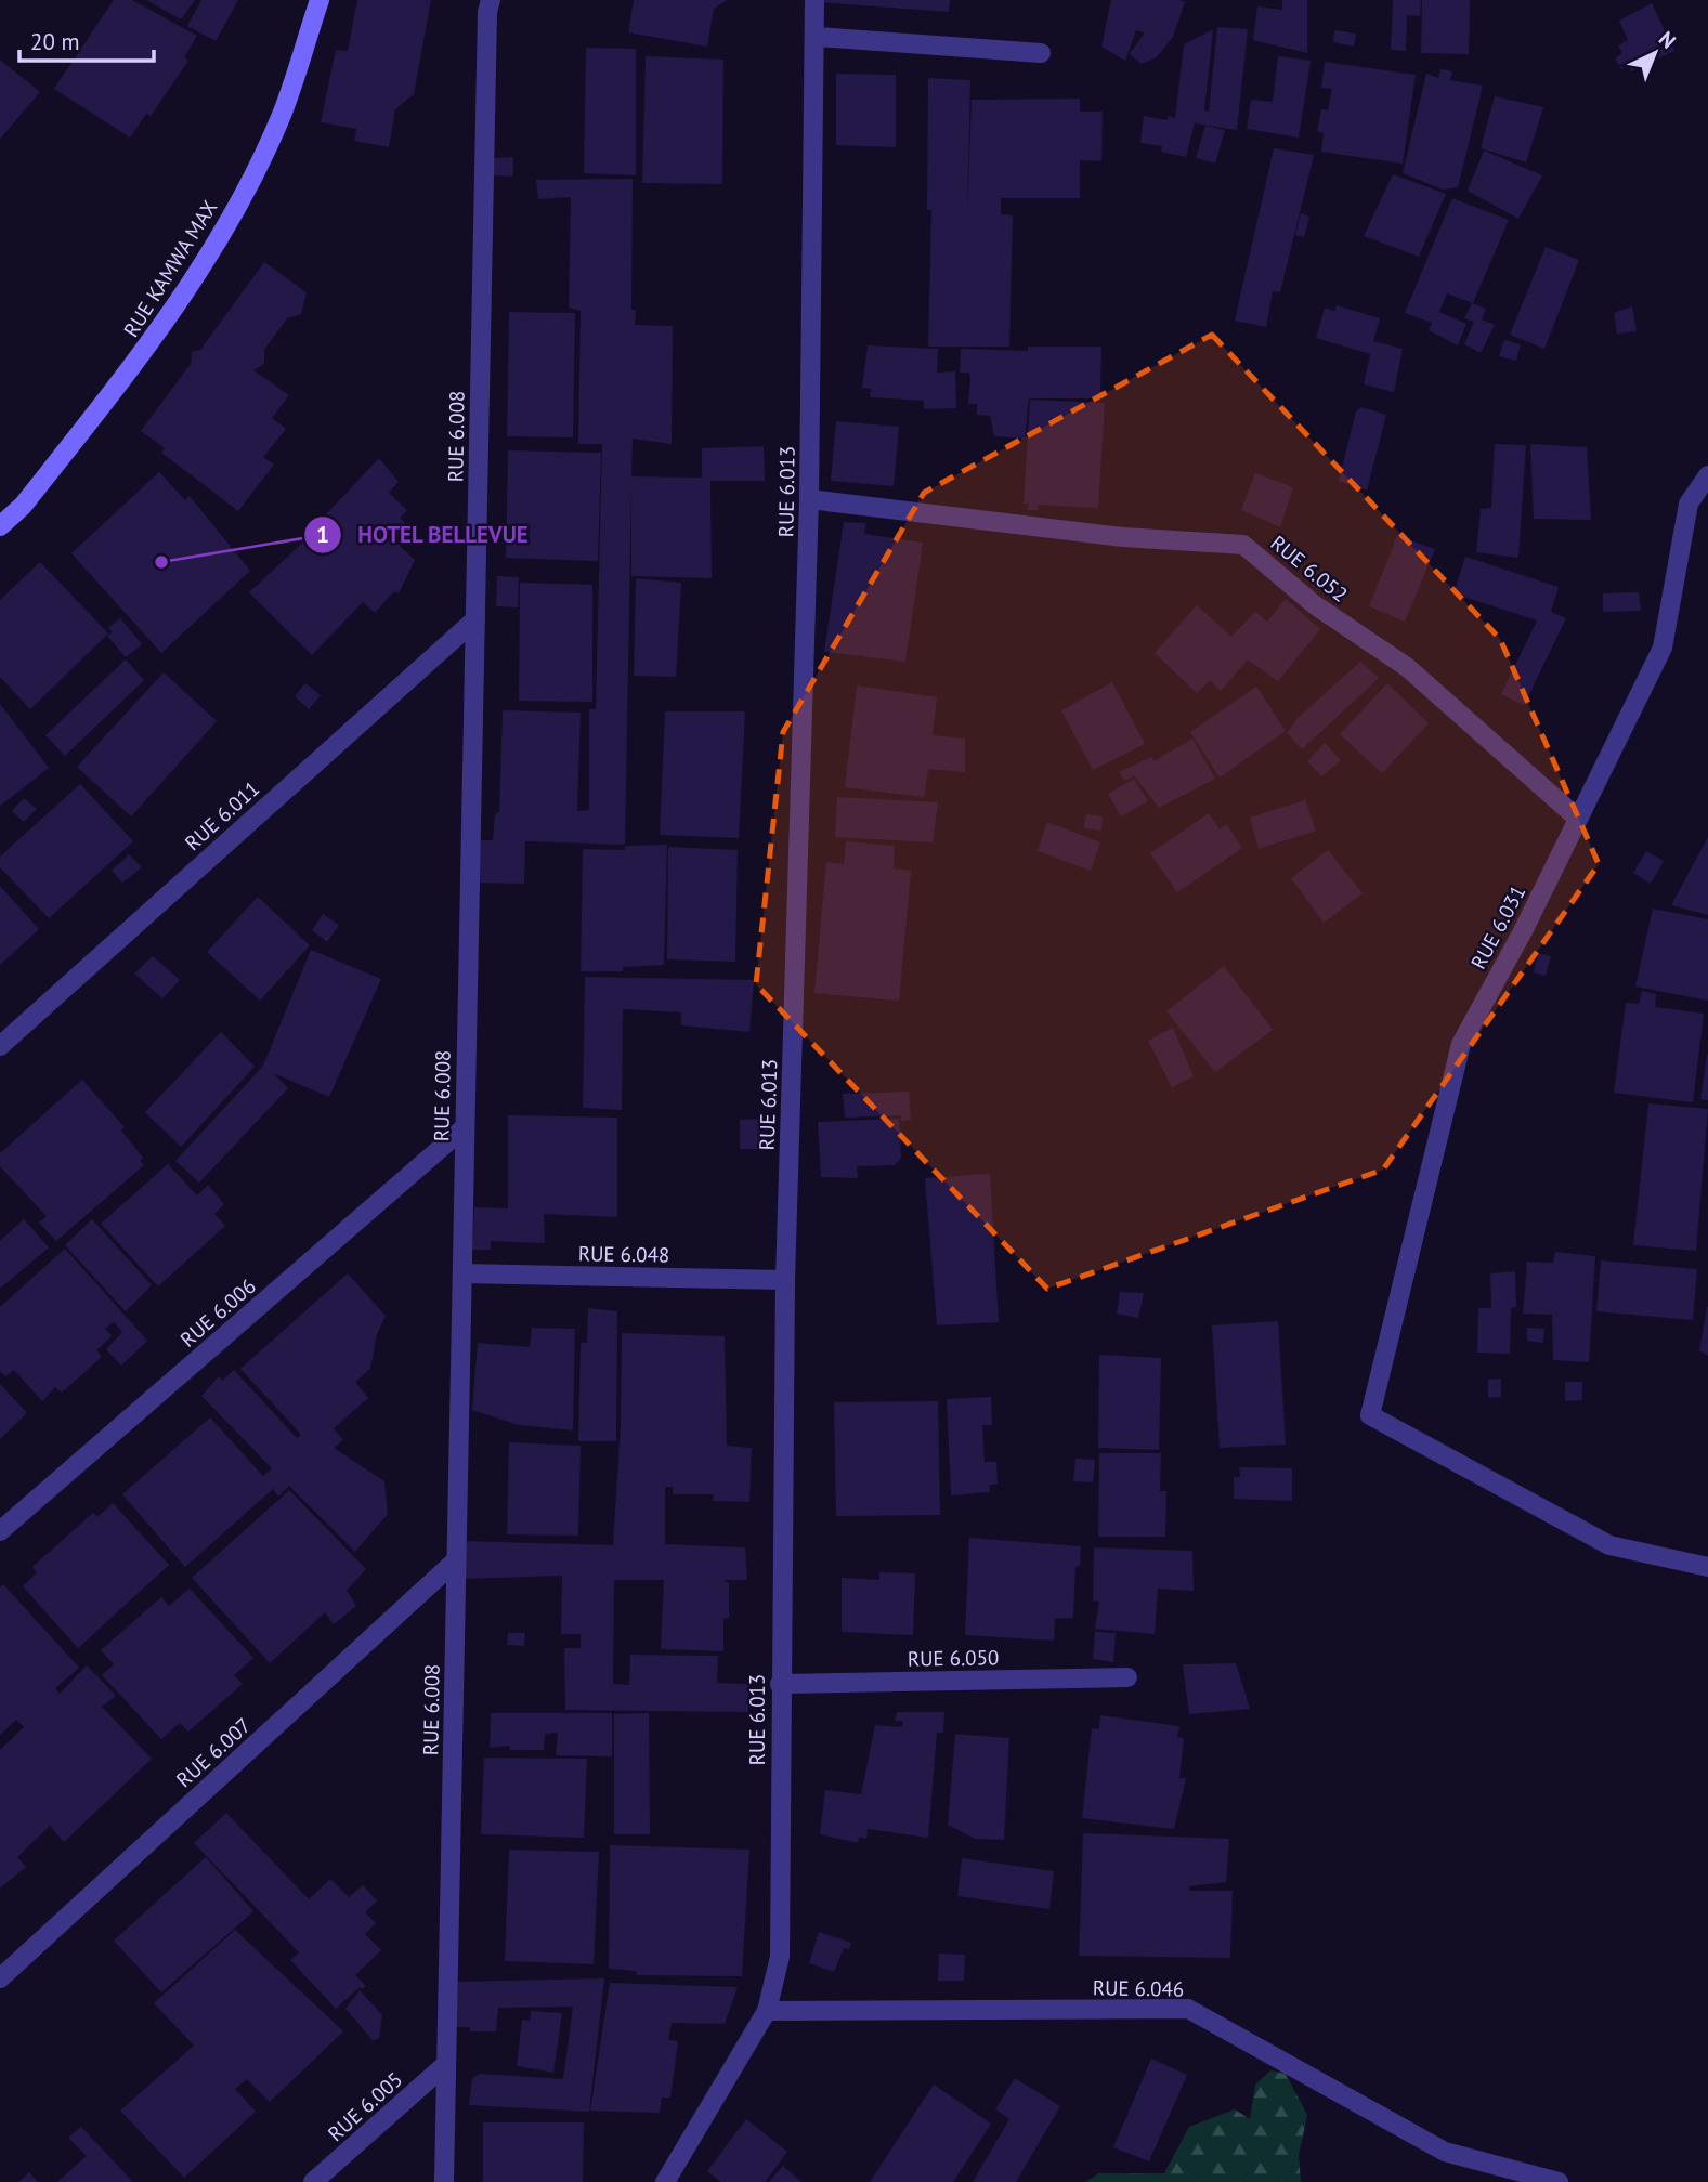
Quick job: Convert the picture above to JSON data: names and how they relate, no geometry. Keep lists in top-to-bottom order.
{
  "streets": {
    "main road": ["RUE KAMWA MAX"],
    "street": [
      "RUE 6.008",
      "RUE 6.013",
      "RUE 6.052",
      "RUE 6.011",
      "RUE 6.031",
      "RUE 6.048",
      "RUE 6.006",
      "RUE 6.050",
      "RUE 6.007",
      "RUE 6.046",
      "RUE 6.005"
    ]
  },
  "crossings": [
    ["RUE 6.008", "RUE 6.011"],
    ["RUE 6.008", "RUE 6.048"],
    ["RUE 6.008", "RUE 6.006"],
    ["RUE 6.008", "RUE 6.007"],
    ["RUE 6.008", "RUE 6.005"],
    ["RUE 6.013", "RUE 6.052"],
    ["RUE 6.013", "RUE 6.048"],
    ["RUE 6.013", "RUE 6.050"],
    ["RUE 6.013", "RUE 6.046"],
    ["RUE 6.052", "RUE 6.031"]
  ],
  "places": ["HOTEL BELLEVUE"],
  "scale_bar": "20 m",
  "north": "top right"
}
